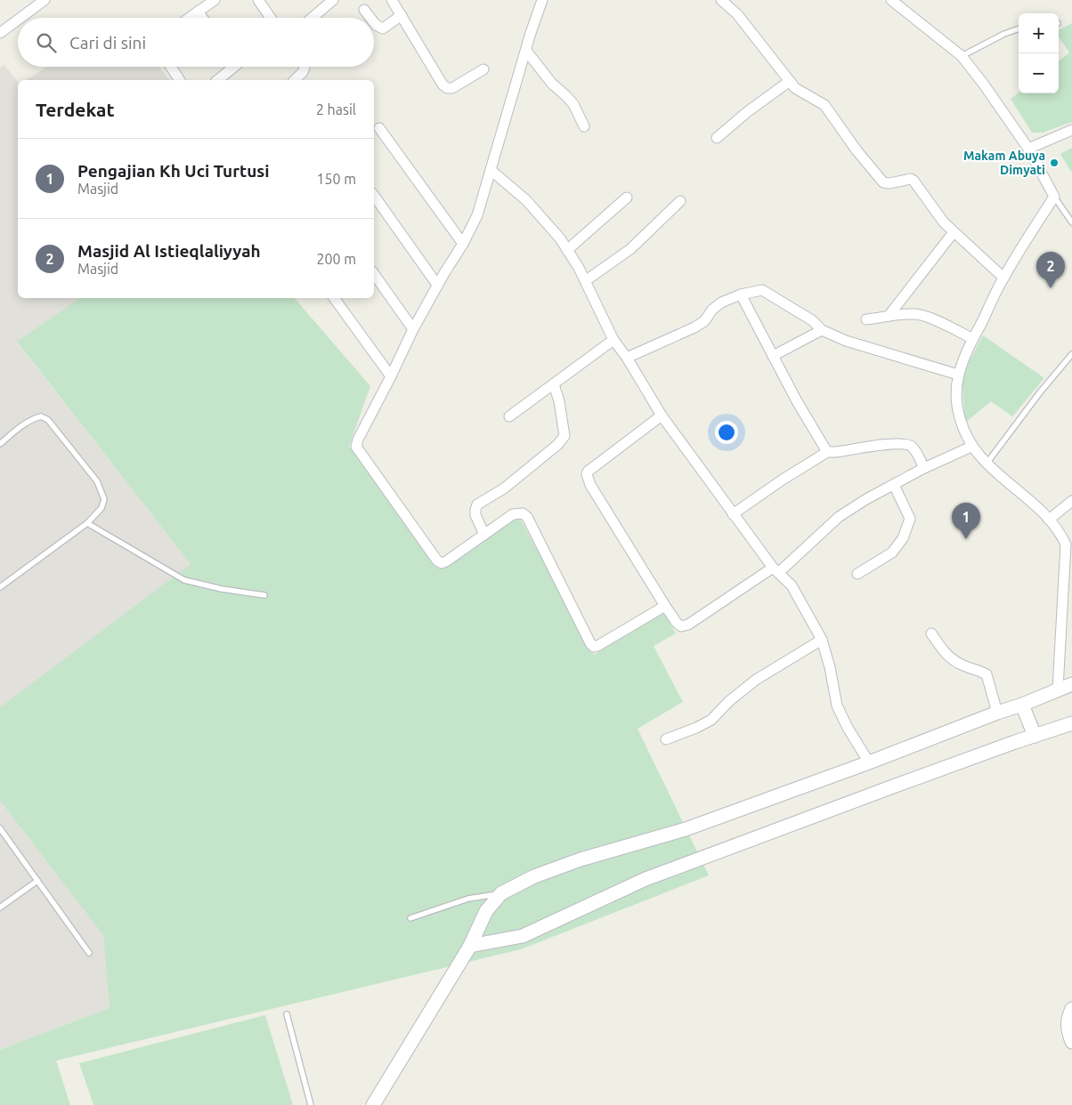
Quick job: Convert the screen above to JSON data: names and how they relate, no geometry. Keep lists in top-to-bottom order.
{
  "places": ["Makam Abuya Dimyati"],
  "page": {
    "map_buttons": ["+", "−"],
    "search": "Cari di sini",
    "heading": ["Terdekat", "2 hasil"],
    "list": [
      {
        "mark": "1",
        "name": "Pengajian Kh Uci Turtusi",
        "note": "Masjid",
        "value": "150 m"
      },
      {
        "mark": "2",
        "name": "Masjid Al Istieqlaliyyah",
        "note": "Masjid",
        "value": "200 m"
      }
    ],
    "pins": ["2", "1"]
  }
}
